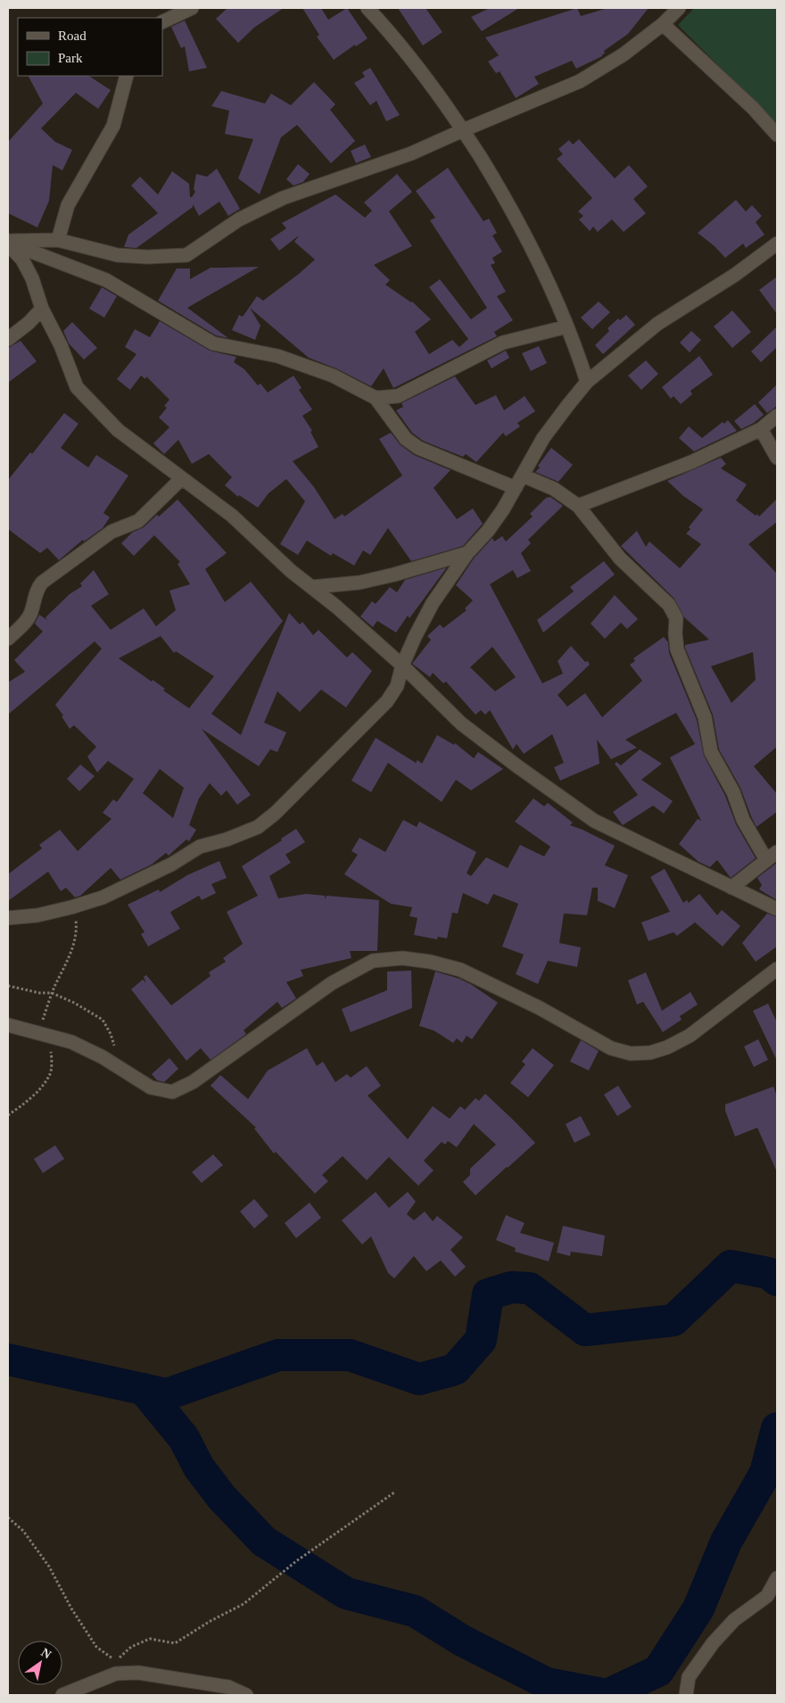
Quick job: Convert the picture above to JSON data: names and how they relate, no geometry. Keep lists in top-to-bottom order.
{
  "legend": ["Road", "Park"],
  "north": "top right"
}
